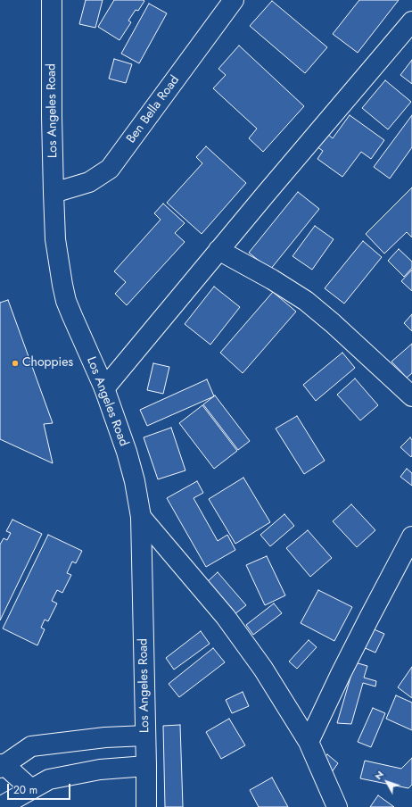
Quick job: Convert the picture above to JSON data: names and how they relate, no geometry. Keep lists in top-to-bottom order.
{
  "streets": {
    "street": ["Ben Bella Road", "Los Angeles Road"]
  },
  "crossings": [
    ["Ben Bella Road", "Los Angeles Road"]
  ],
  "places": ["Choppies"],
  "scale_bar": "20 m",
  "north": "top left"
}
